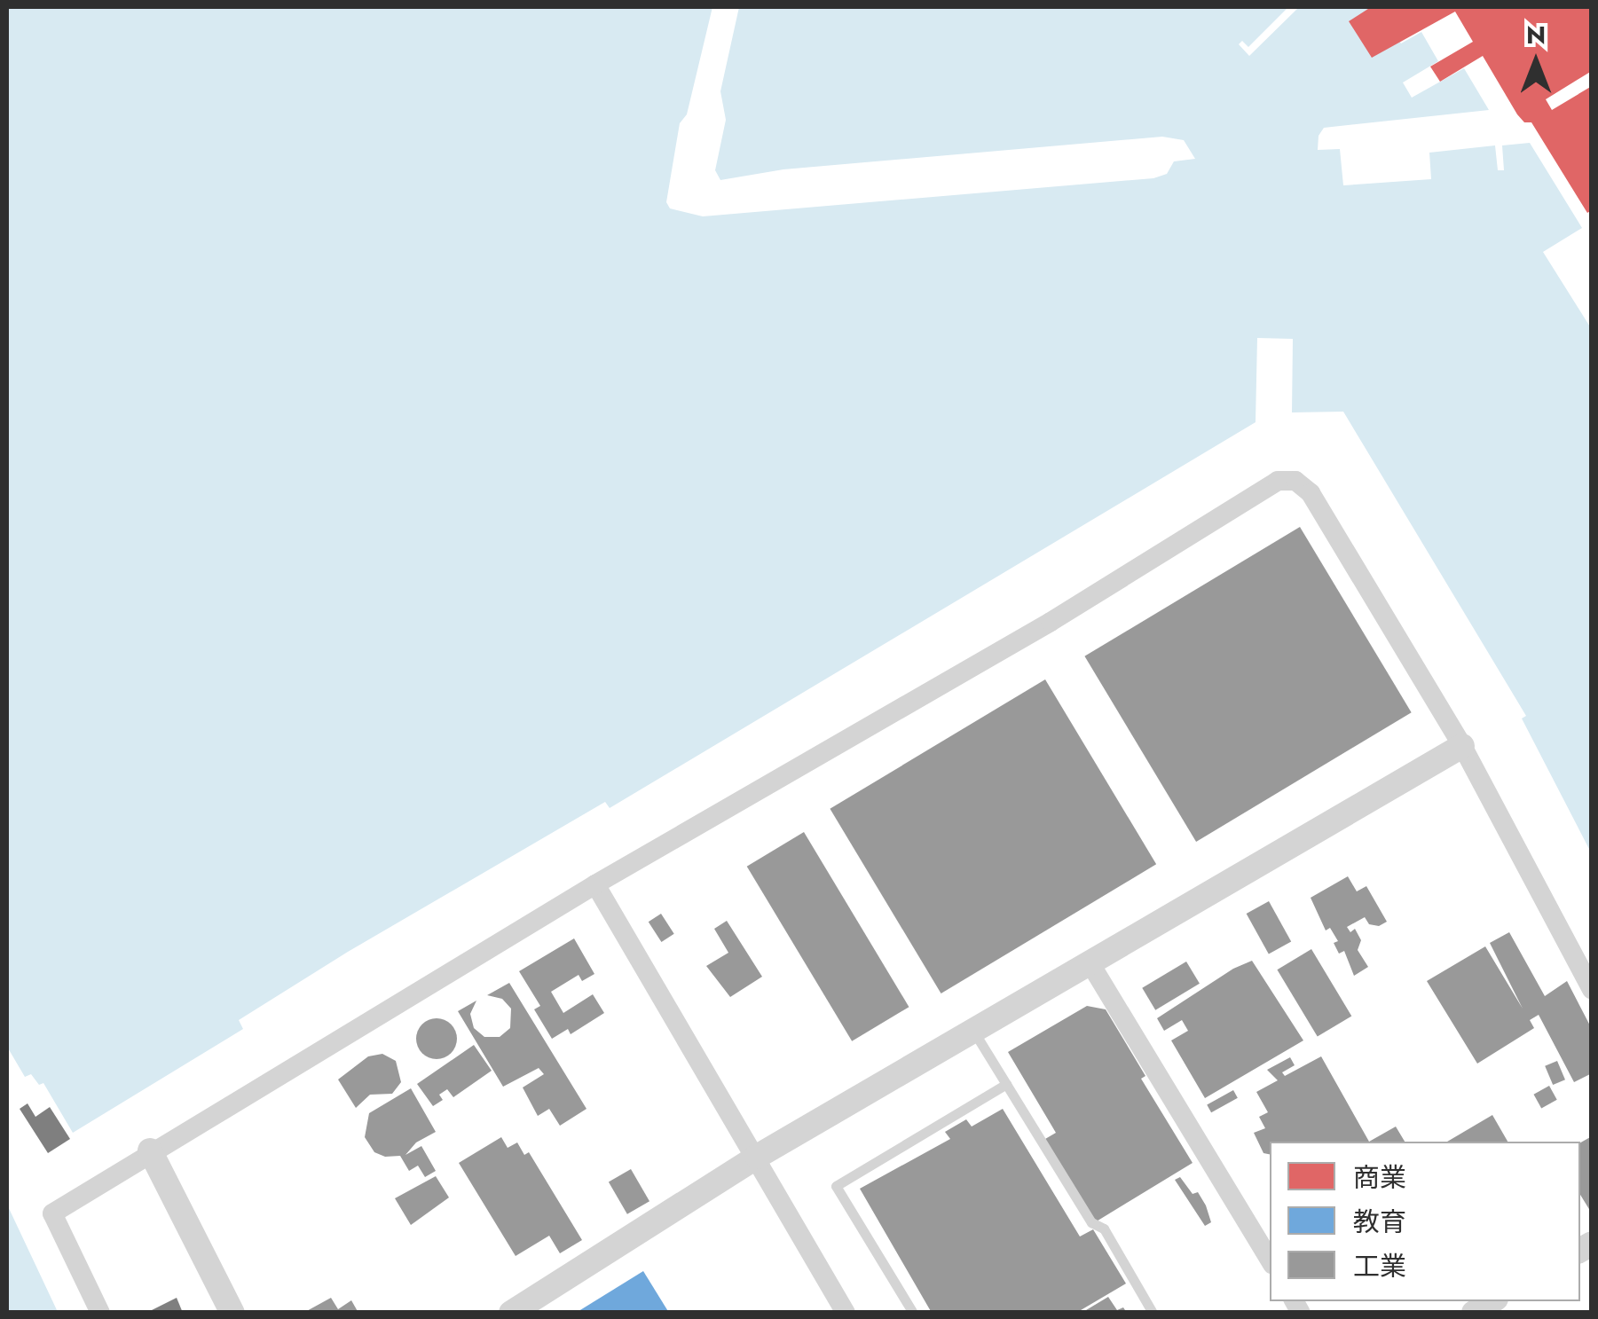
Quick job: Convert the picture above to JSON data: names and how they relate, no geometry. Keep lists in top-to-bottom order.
{
  "legend": ["商業", "教育", "工業"],
  "north": "top"
}
